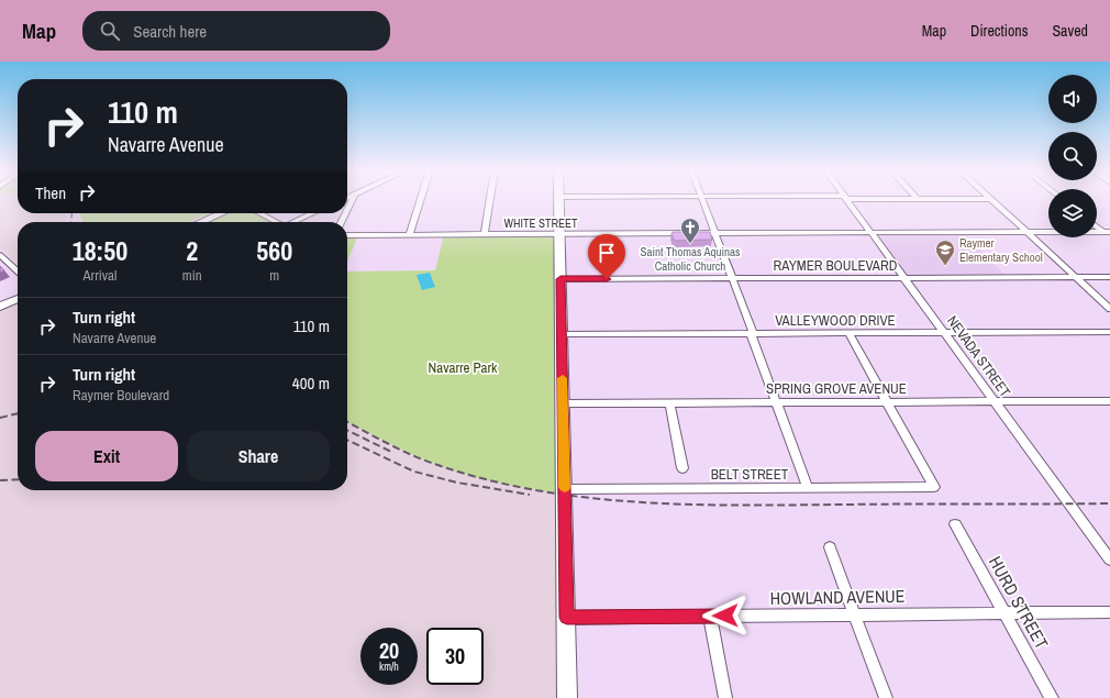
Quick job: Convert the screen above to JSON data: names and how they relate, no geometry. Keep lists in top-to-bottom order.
{
  "streets": {
    "street": [
      "WHITE STREET",
      "RAYMER BOULEVARD",
      "VALLEYWOOD DRIVE",
      "NEVADA STREET",
      "SPRING GROVE AVENUE",
      "BELT STREET",
      "HOWLAND AVENUE",
      "HURD STREET"
    ]
  },
  "crossings": [
    ["WHITE STREET", "NEVADA STREET"],
    ["RAYMER BOULEVARD", "NEVADA STREET"],
    ["VALLEYWOOD DRIVE", "NEVADA STREET"],
    ["NEVADA STREET", "SPRING GROVE AVENUE"],
    ["SPRING GROVE AVENUE", "BELT STREET"],
    ["HOWLAND AVENUE", "HURD STREET"]
  ],
  "parks": ["Navarre Park"],
  "places": {
    "church": ["Saint Thomas Aquinas Catholic Church"],
    "school or university": ["Raymer Elementary School"]
  },
  "page": {
    "header": "Map",
    "search": "Search here",
    "nav": ["Map", "Directions", "Saved"],
    "turn": ["110 m", "Navarre Avenue"],
    "then": "Then",
    "eta": [
      "18:50",
      "Arrival",
      "2",
      "min",
      "560",
      "m"
    ],
    "list": [
      {
        "name": "Turn right",
        "note": "Navarre Avenue",
        "value": "110 m"
      },
      {
        "name": "Turn right",
        "note": "Raymer Boulevard",
        "value": "400 m"
      }
    ],
    "buttons": ["Exit", "Share"],
    "speed": "20 km/h",
    "limit": "30"
  }
}
